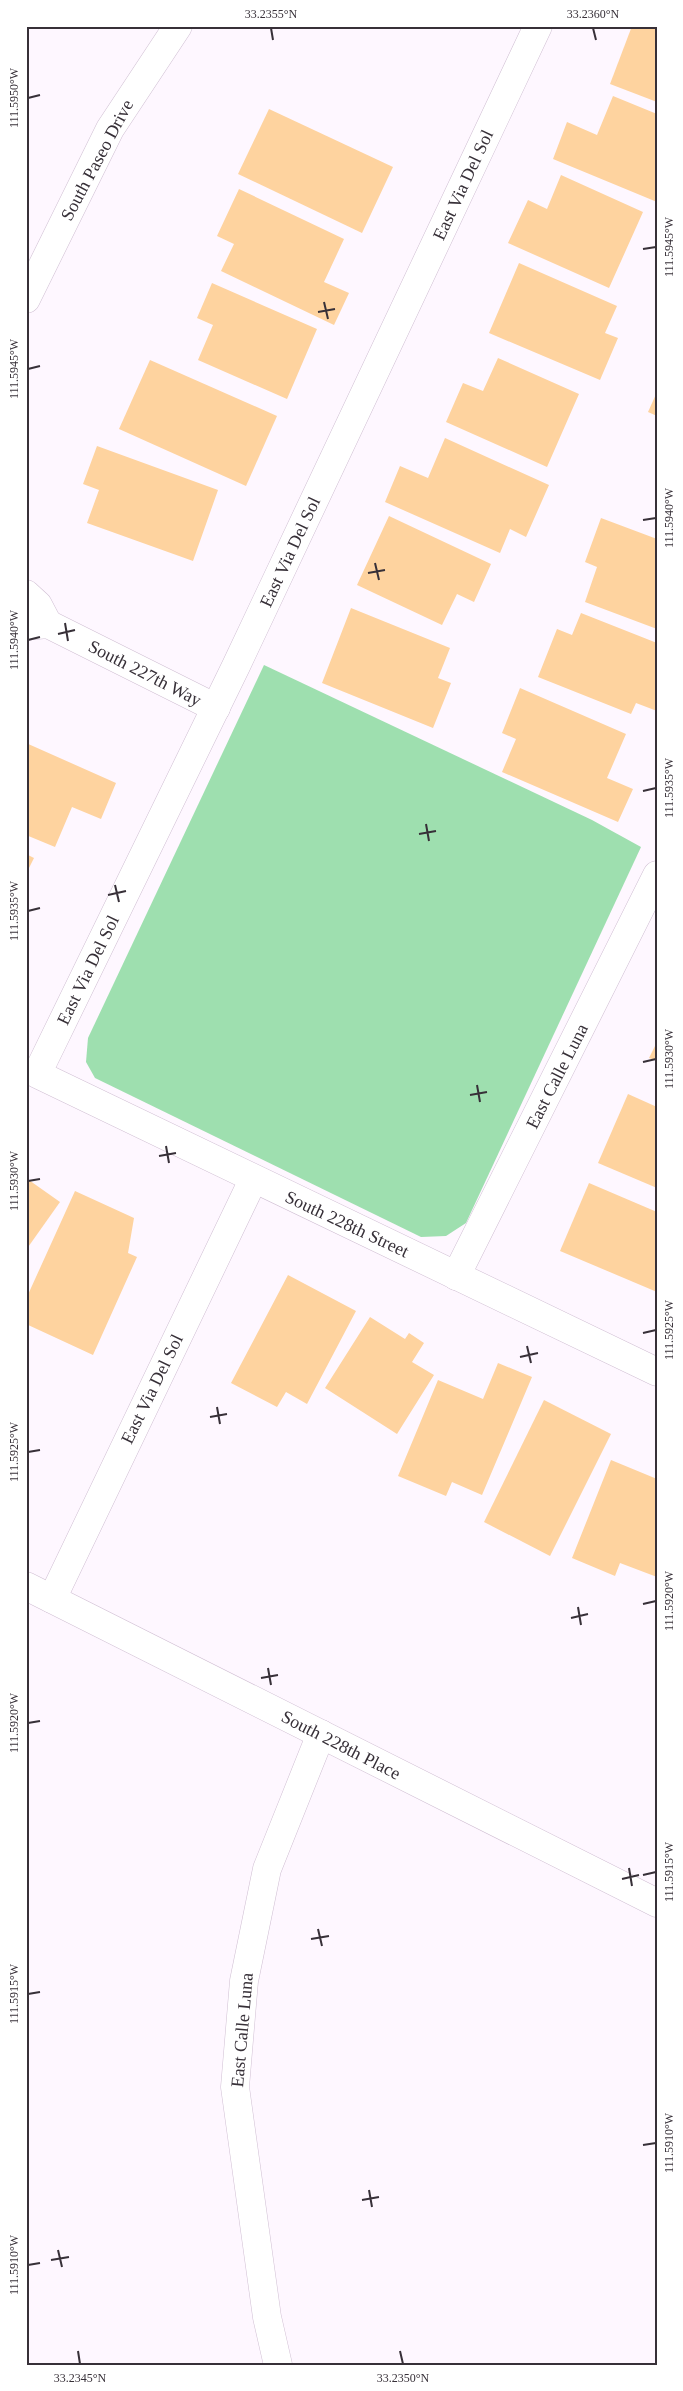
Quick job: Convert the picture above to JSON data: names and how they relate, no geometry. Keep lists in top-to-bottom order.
{
  "streets": {
    "street": [
      "South Paseo Drive",
      "East Via Del Sol",
      "South 227th Way",
      "East Calle Luna",
      "South 228th Street",
      "South 228th Place"
    ]
  },
  "crossings": [
    ["East Via Del Sol", "South 227th Way"],
    ["East Via Del Sol", "South 228th Street"],
    ["East Via Del Sol", "South 228th Place"],
    ["East Calle Luna", "South 228th Street"],
    ["East Calle Luna", "South 228th Place"]
  ],
  "coordinates": [
    "33.2355°N",
    "33.2360°N",
    "111.5950°W",
    "111.5945°W",
    "111.5940°W",
    "111.5935°W",
    "111.5930°W",
    "111.5925°W",
    "111.5920°W",
    "111.5915°W",
    "111.5910°W",
    "33.2345°N",
    "33.2350°N"
  ]
}
